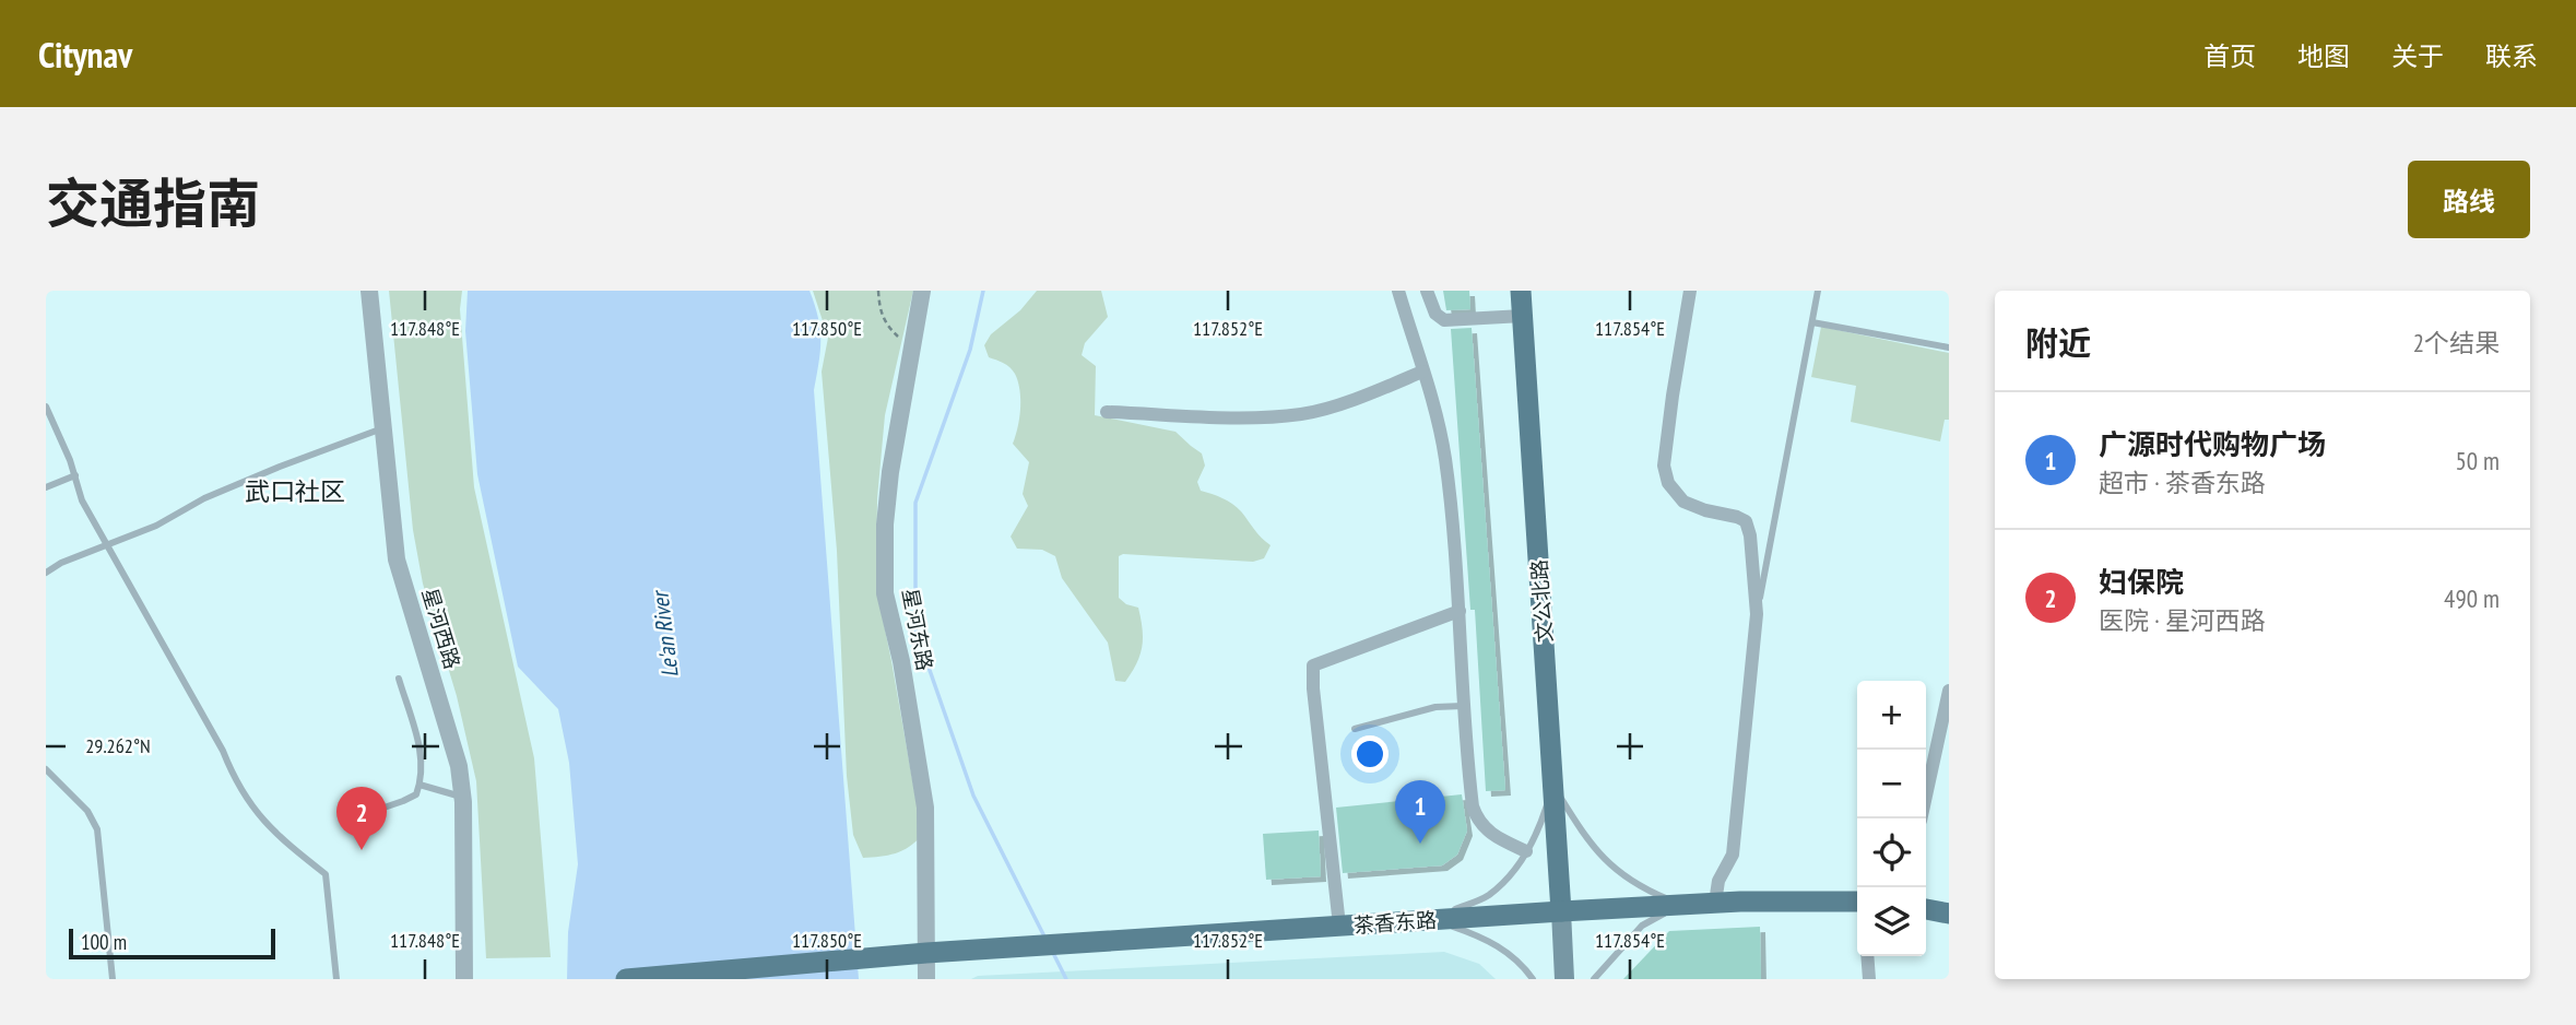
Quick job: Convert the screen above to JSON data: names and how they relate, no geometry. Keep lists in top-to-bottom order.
{
  "streets": {
    "main road": ["文公北路", "茶香东路"],
    "street": ["星河西路", "星河东路"]
  },
  "crossings": [
    ["文公北路", "茶香东路"],
    ["星河东路", "茶香东路"]
  ],
  "districts": ["武口社区"],
  "water": ["Le'an River"],
  "scale_bar": "100 m",
  "page": {
    "header": "Citynav",
    "nav": [
      "首页",
      "地图",
      "关于",
      "联系"
    ],
    "title": "交通指南",
    "buttons": "路线",
    "heading": ["附近", "2个结果"],
    "list": [
      {
        "mark": "1",
        "name": "广源时代购物广场",
        "note": "超市 · 茶香东路",
        "value": "50 m"
      },
      {
        "mark": "2",
        "name": "妇保院",
        "note": "医院 · 星河西路",
        "value": "490 m"
      }
    ],
    "map_buttons": ["+", "−"],
    "pins": ["1", "2"],
    "scale": "100 m"
  },
  "coordinates": [
    "117.848°E",
    "117.850°E",
    "117.852°E",
    "117.854°E",
    "29.262°N"
  ]
}
